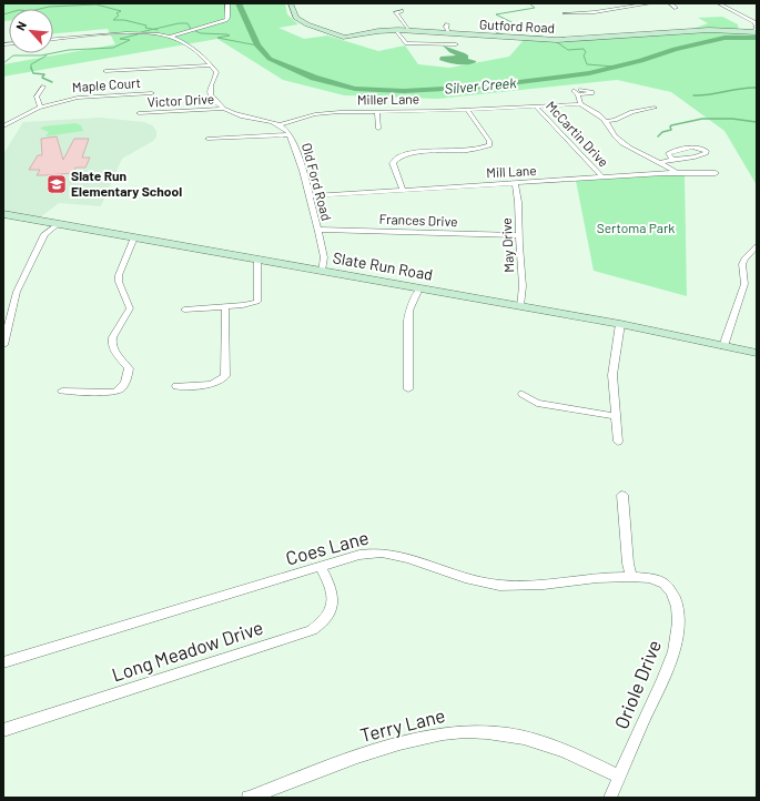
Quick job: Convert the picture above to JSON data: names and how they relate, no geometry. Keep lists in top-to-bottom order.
{
  "streets": {
    "street": [
      "Gutford Road",
      "Maple Court",
      "Miller Lane",
      "Victor Drive",
      "McCartin Drive",
      "Mill Lane",
      "Old Ford Road",
      "Frances Drive",
      "May Drive",
      "Slate Run Road",
      "Coes Lane",
      "Long Meadow Drive",
      "Oriole Drive",
      "Terry Lane"
    ]
  },
  "crossings": [
    ["Miller Lane", "McCartin Drive"],
    ["Miller Lane", "Old Ford Road"],
    ["Victor Drive", "Old Ford Road"],
    ["McCartin Drive", "Mill Lane"],
    ["Mill Lane", "Old Ford Road"],
    ["Mill Lane", "May Drive"],
    ["Old Ford Road", "Frances Drive"],
    ["Old Ford Road", "Slate Run Road"],
    ["Frances Drive", "May Drive"],
    ["May Drive", "Slate Run Road"],
    ["Coes Lane", "Long Meadow Drive"],
    ["Coes Lane", "Oriole Drive"],
    ["Oriole Drive", "Terry Lane"]
  ],
  "water": ["Silver Creek"],
  "parks": ["Sertoma Park"],
  "places": {
    "school or university": ["Slate Run Elementary School"]
  },
  "north": "top left"
}
